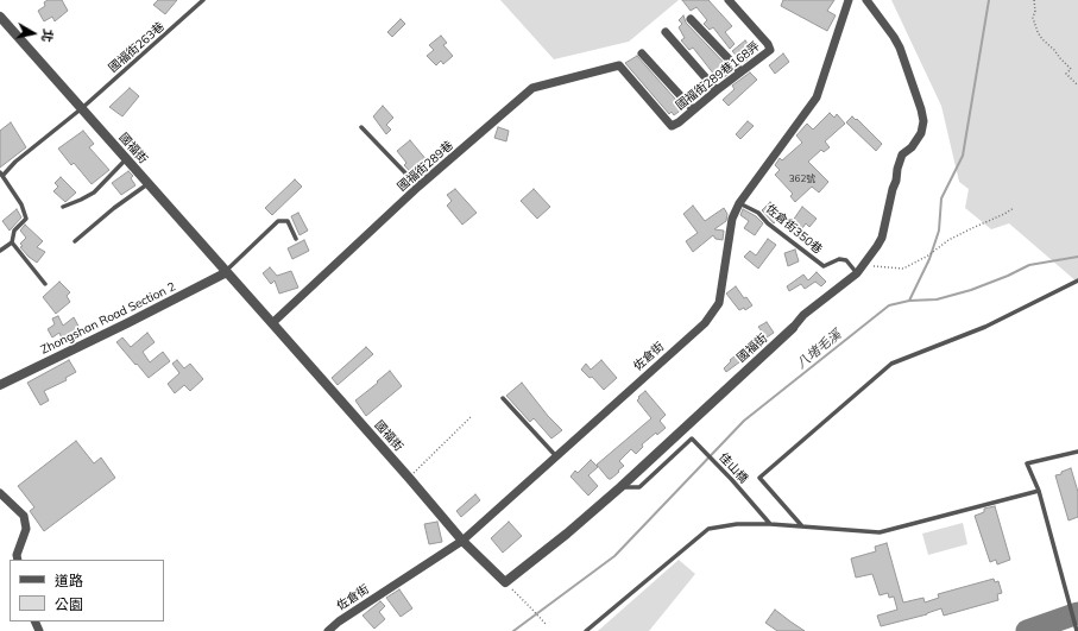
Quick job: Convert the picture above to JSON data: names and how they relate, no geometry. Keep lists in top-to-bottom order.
{
  "streets": {
    "street": [
      "國福街289巷168弄",
      "國福街",
      "國福街289巷",
      "Zhongshan Road Section 2",
      "佐倉街"
    ],
    "lane": ["國福街263巷", "佐倉街350巷", "佳山橋"]
  },
  "crossings": [
    ["國福街263巷", "國福街"],
    ["國福街289巷168弄", "國福街289巷"],
    ["國福街", "國福街289巷"],
    ["國福街", "Zhongshan Road Section 2"],
    ["國福街", "佐倉街"],
    ["國福街", "佳山橋"],
    ["佐倉街350巷", "佐倉街"]
  ],
  "water": ["八堵毛溪"],
  "house_numbers": ["362號"],
  "legend": ["道路", "公園"],
  "north": "right"
}
